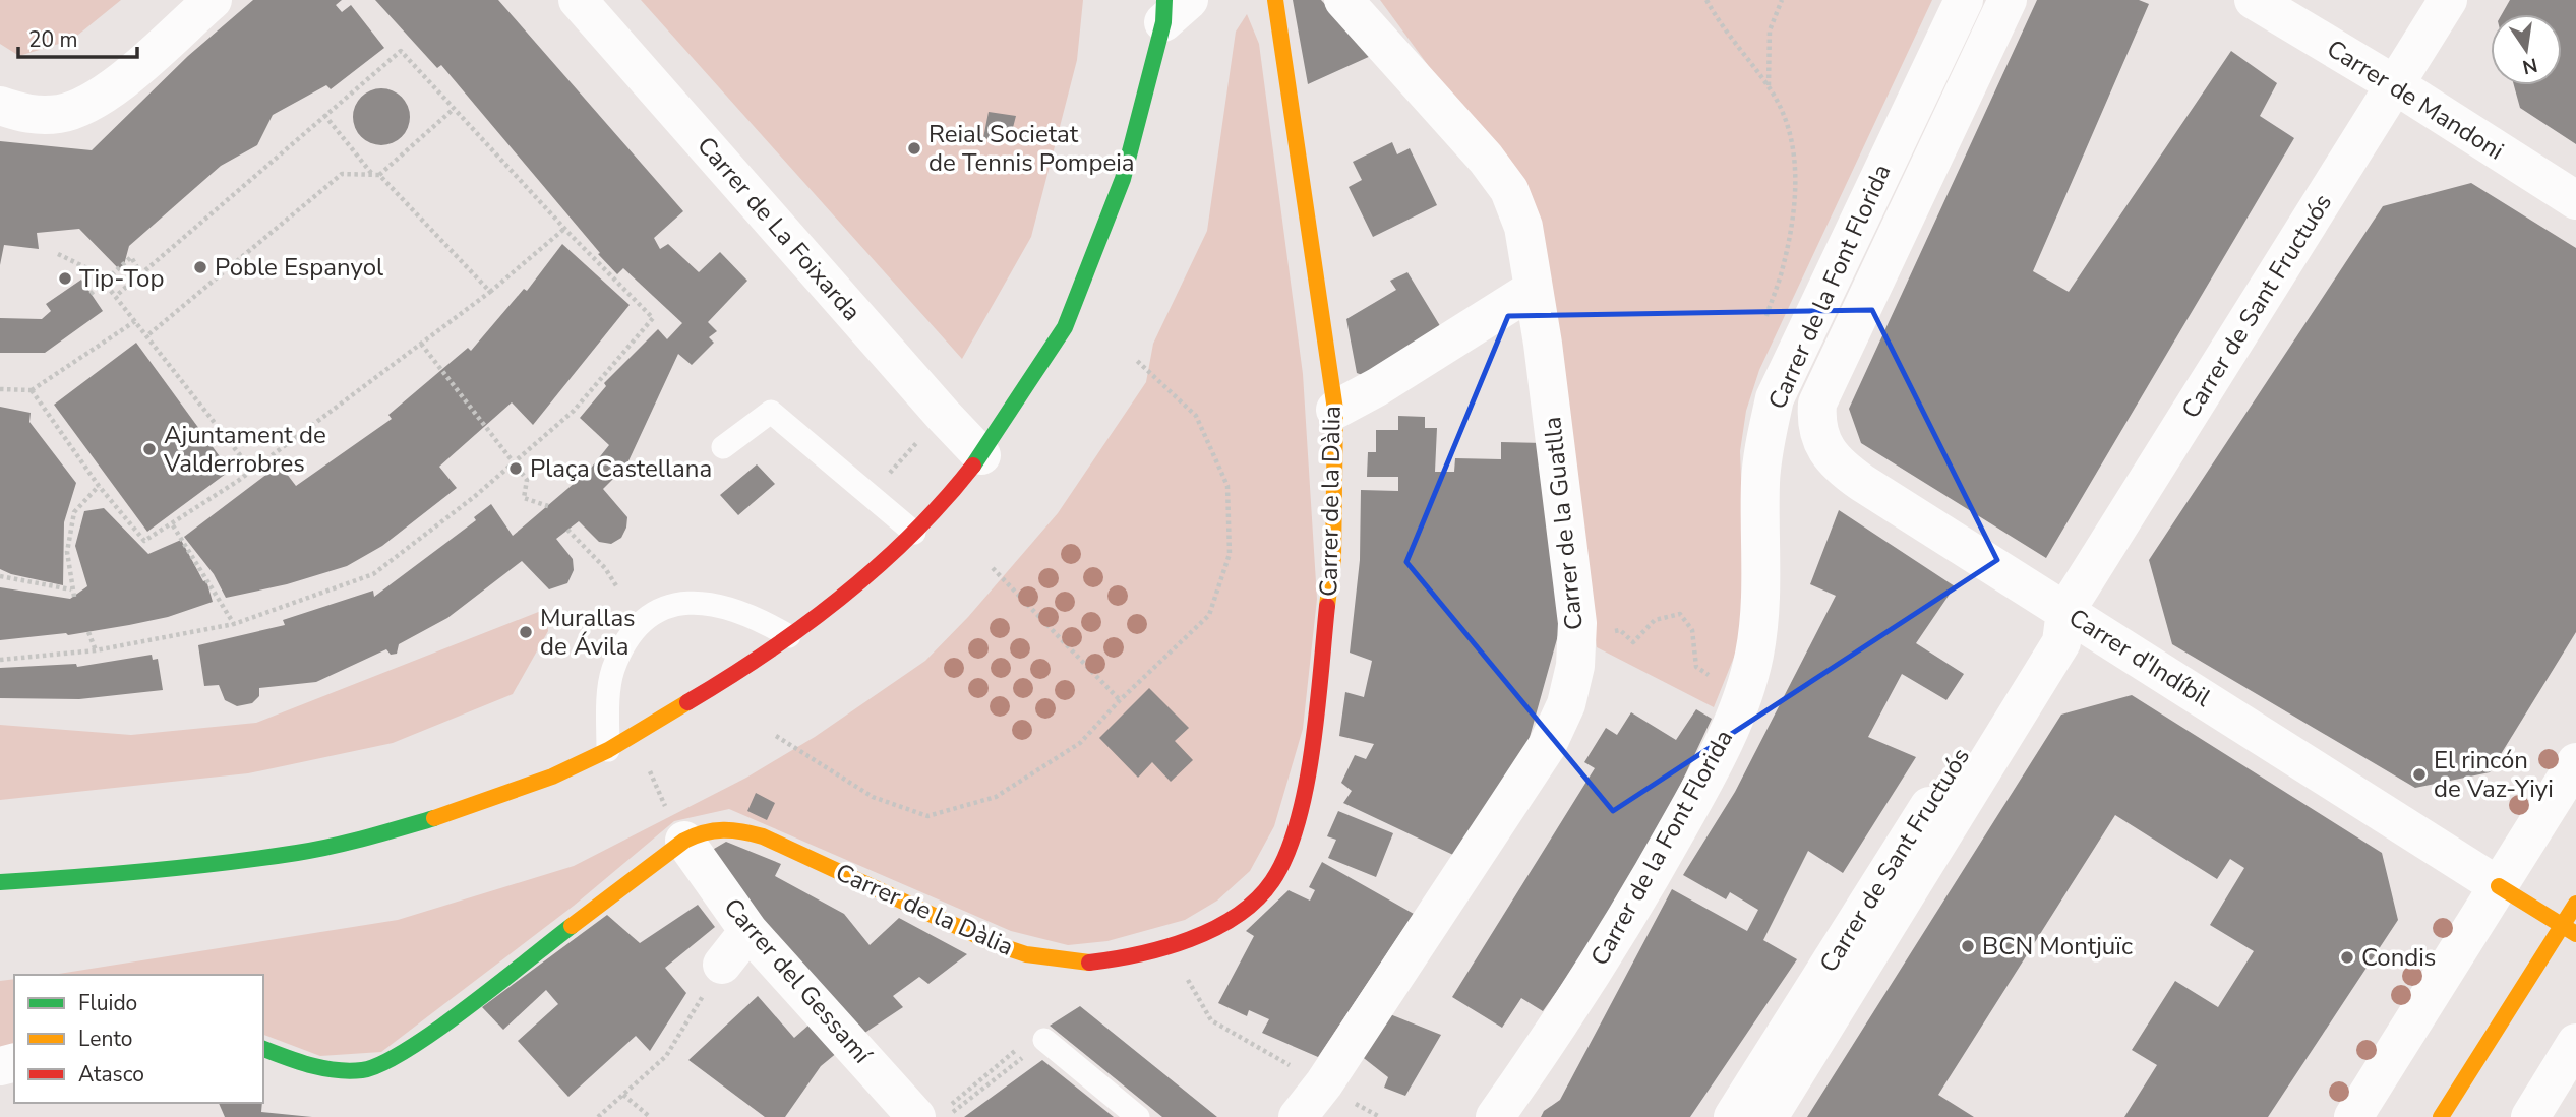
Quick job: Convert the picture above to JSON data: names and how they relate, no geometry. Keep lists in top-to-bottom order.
{
  "streets": {
    "street": [
      "Carrer de Mandoni",
      "Carrer de La Foixarda",
      "Carrer de la Font Florida",
      "Carrer de Sant Fructuós",
      "Carrer de la Dàlia",
      "Carrer de la Guatlla",
      "Carrer d'Indíbil",
      "Carrer del Gessamí"
    ]
  },
  "crossings": [
    ["Carrer de Mandoni", "Carrer de Sant Fructuós"],
    ["Carrer de la Font Florida", "Carrer d'Indíbil"],
    ["Carrer de Sant Fructuós", "Carrer d'Indíbil"],
    ["Carrer de la Dàlia", "Carrer del Gessamí"]
  ],
  "places": [
    "Reial Societat de Tennis Pompeia",
    "Poble Espanyol",
    "Tip-Top",
    "Ajuntament de Valderrobres",
    "Plaça Castellana",
    "Murallas de Ávila",
    "El rincón de Vaz-Yiyi",
    "BCN Montjuïc",
    "Condis"
  ],
  "legend": ["Fluido", "Lento", "Atasco"],
  "scale_bar": "20 m",
  "north": "bottom"
}
